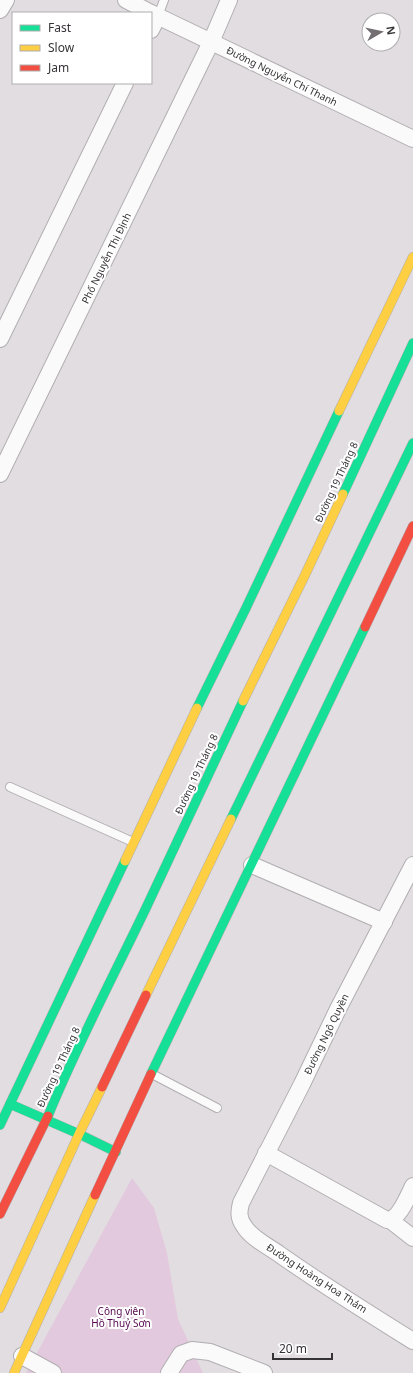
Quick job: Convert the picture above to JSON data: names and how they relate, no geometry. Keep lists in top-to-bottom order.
{
  "streets": {
    "main road": ["Đường 19 Tháng 8"],
    "street": [
      "Đường Nguyễn Chí Thanh",
      "Phố Nguyễn Thị Định",
      "Đường Ngô Quyền",
      "Đường Hoàng Hoa Thám"
    ]
  },
  "crossings": [
    ["Đường Nguyễn Chí Thanh", "Phố Nguyễn Thị Định"],
    ["Đường Ngô Quyền", "Đường Hoàng Hoa Thám"]
  ],
  "parks": ["Công viên Hồ Thuỷ Sơn"],
  "legend": ["Fast", "Slow", "Jam"],
  "scale_bar": "20 m",
  "north": "right"
}
